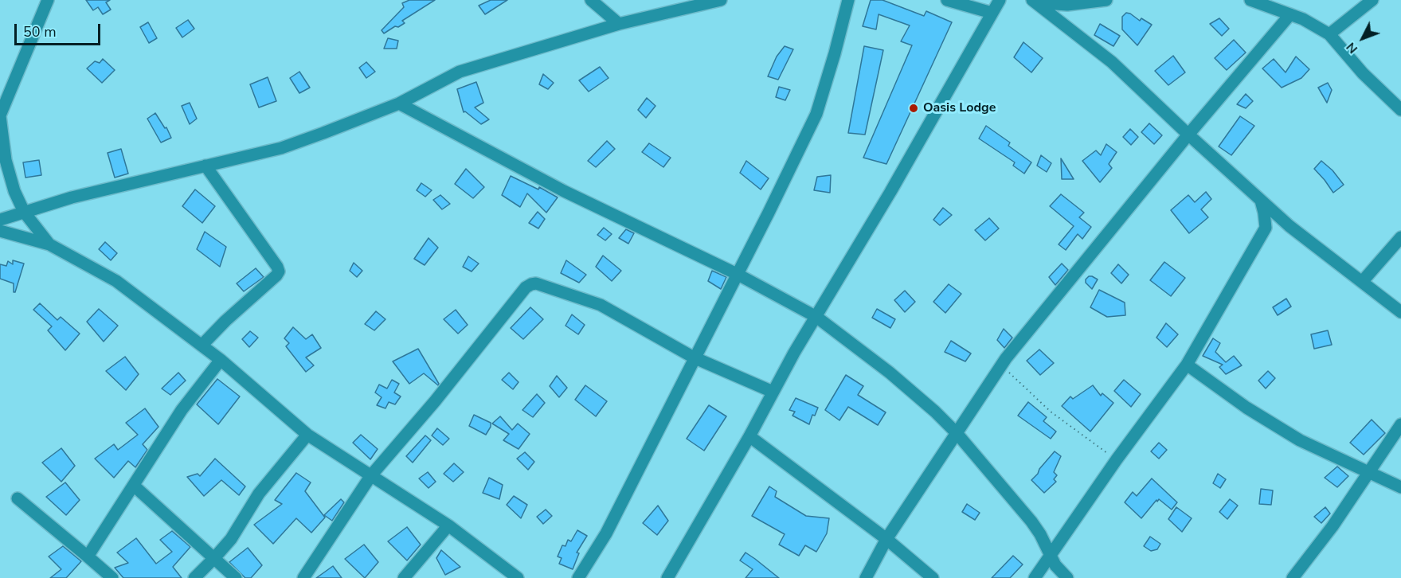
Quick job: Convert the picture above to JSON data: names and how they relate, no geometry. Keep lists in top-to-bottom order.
{
  "places": ["Oasis Lodge"],
  "scale_bar": "50 m",
  "north": "bottom left"
}
